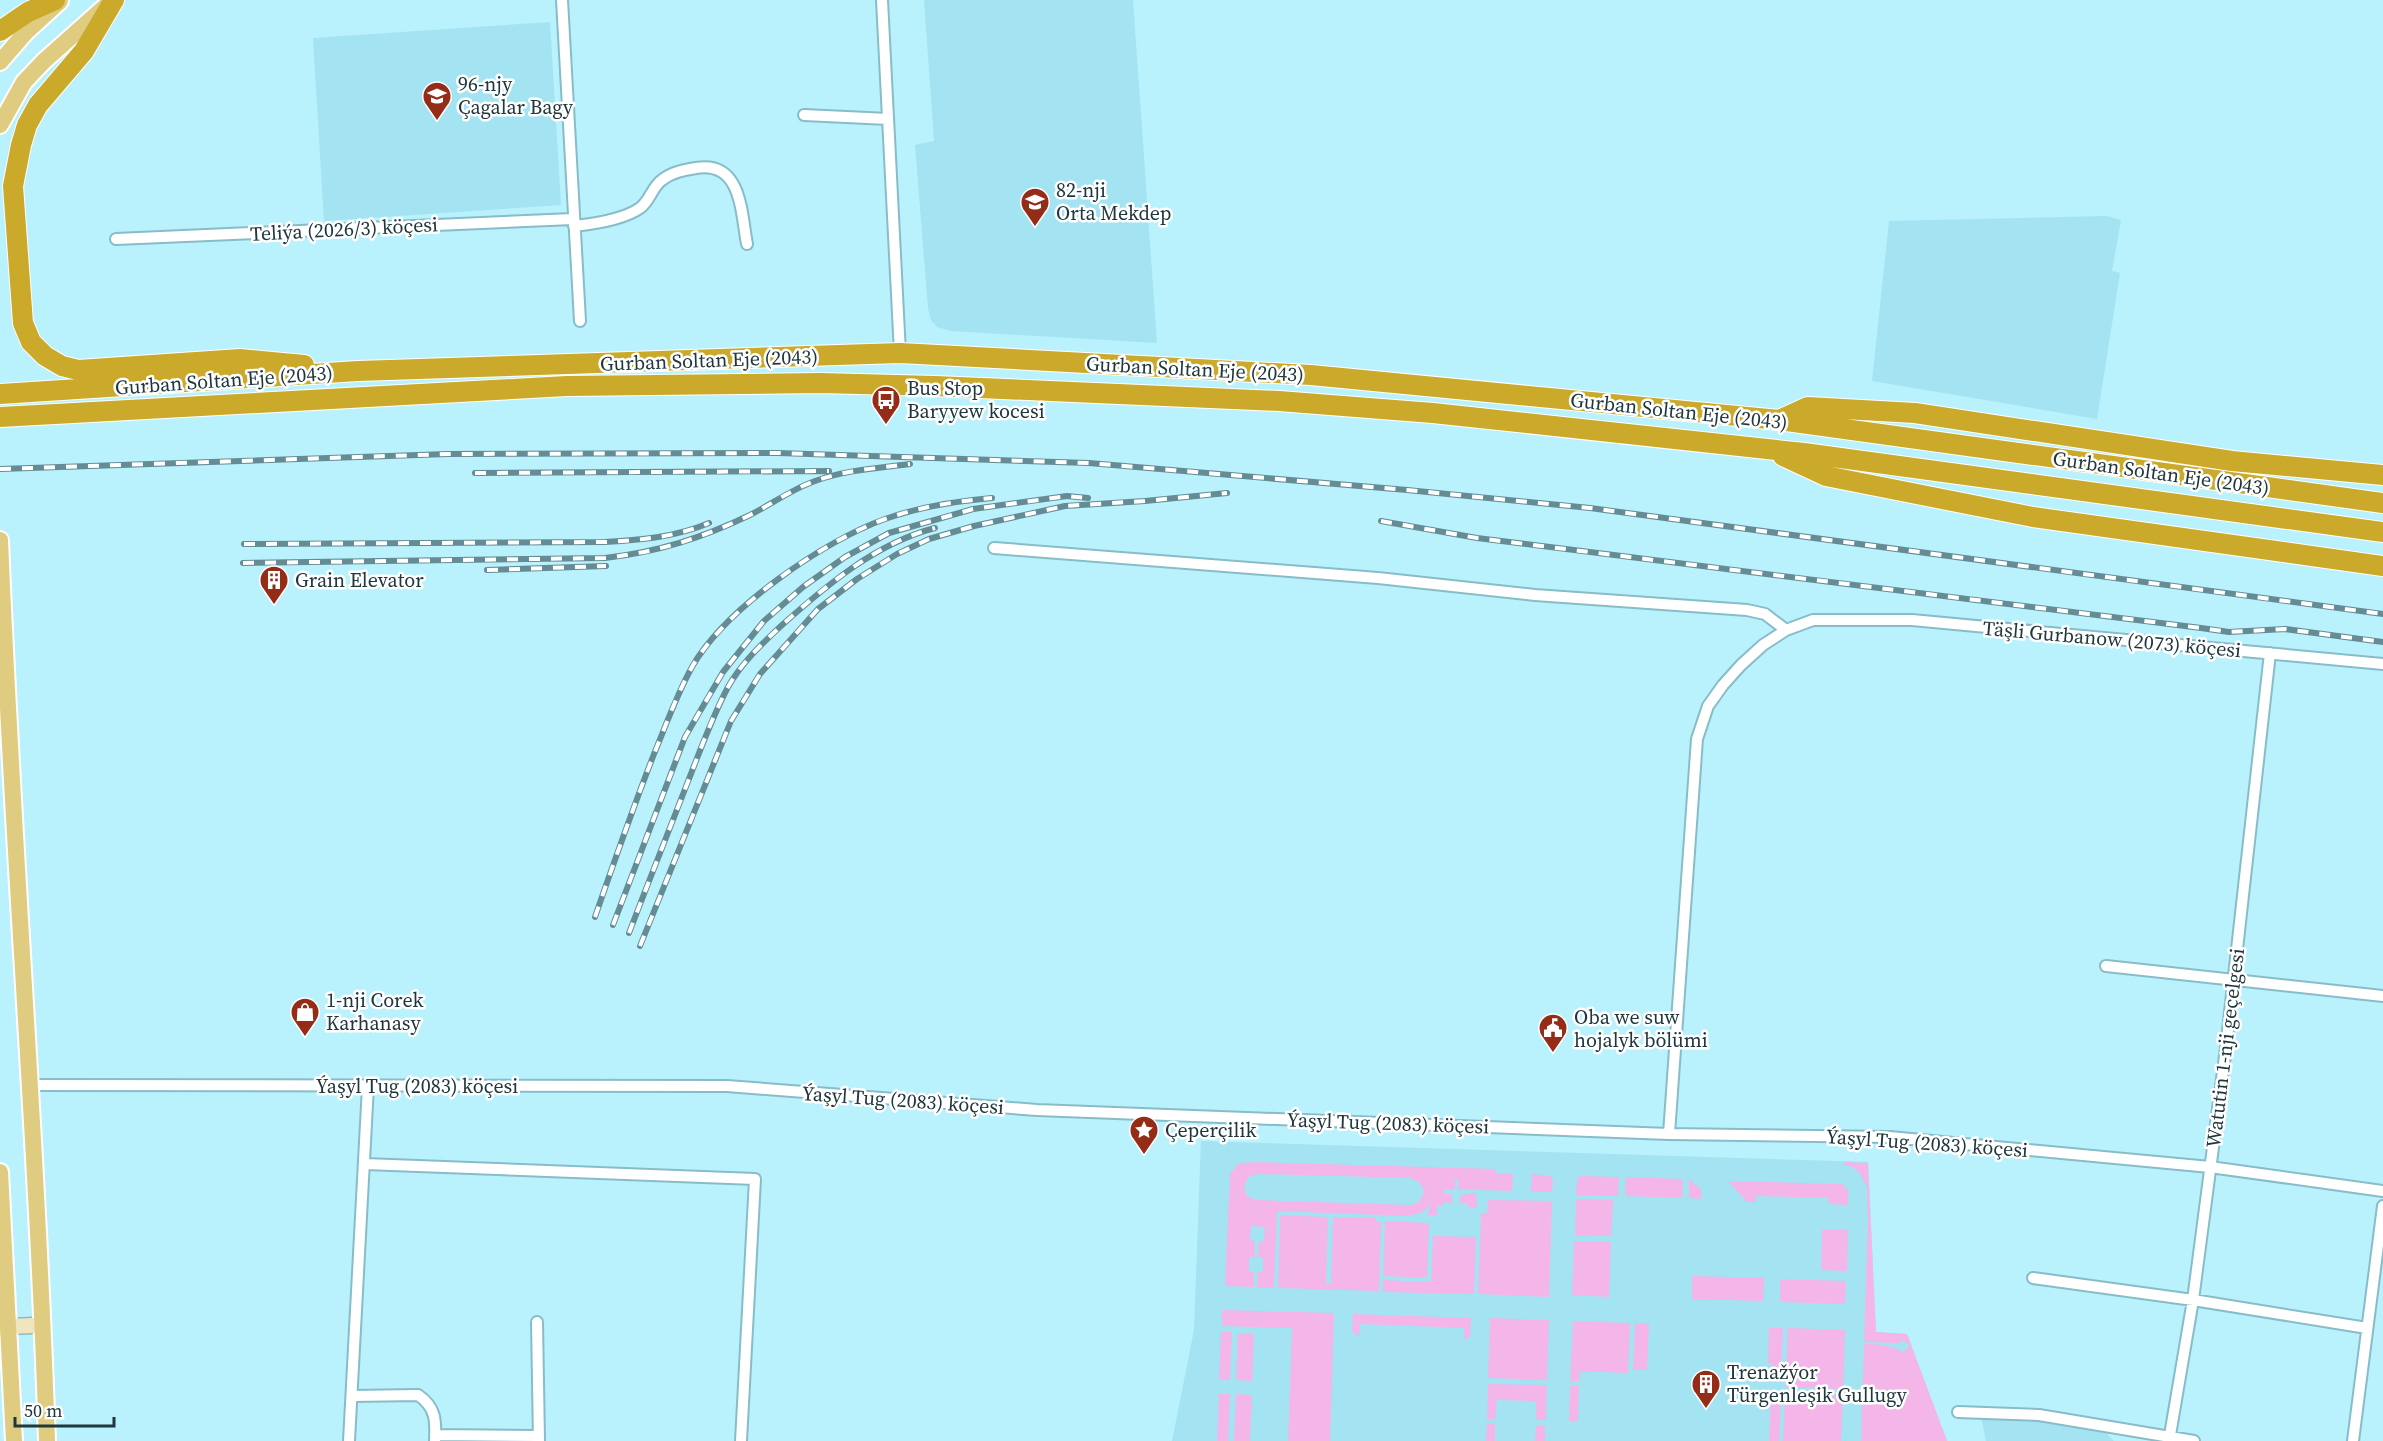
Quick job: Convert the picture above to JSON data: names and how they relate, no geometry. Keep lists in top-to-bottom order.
{
  "streets": {
    "highway": ["Gurban Soltan Eje (2043)"],
    "street": [
      "Teliýa (2026/3) köçesi",
      "Täşli Gurbanow (2073) köçesi",
      "Watutin 1-nji geçelgesi",
      "Ýaşyl Tug (2083) köçesi"
    ]
  },
  "crossings": [
    ["Täşli Gurbanow (2073) köçesi", "Watutin 1-nji geçelgesi"],
    ["Täşli Gurbanow (2073) köçesi", "Ýaşyl Tug (2083) köçesi"],
    ["Watutin 1-nji geçelgesi", "Ýaşyl Tug (2083) köçesi"]
  ],
  "places": {
    "school or university": ["96-njy Çagalar Bagy", "82-nji Orta Mekdep"],
    "bus stop": ["Bus Stop Baryyew kocesi"],
    "building": ["Grain Elevator", "Trenažýor Türgenleşik Gullugy"],
    "shop": ["1-nji Corek Karhanasy"],
    "public building": ["Oba we suw hojalyk bölümi"],
    "place": ["Çeperçilik"]
  },
  "scale_bar": "50 m"
}
